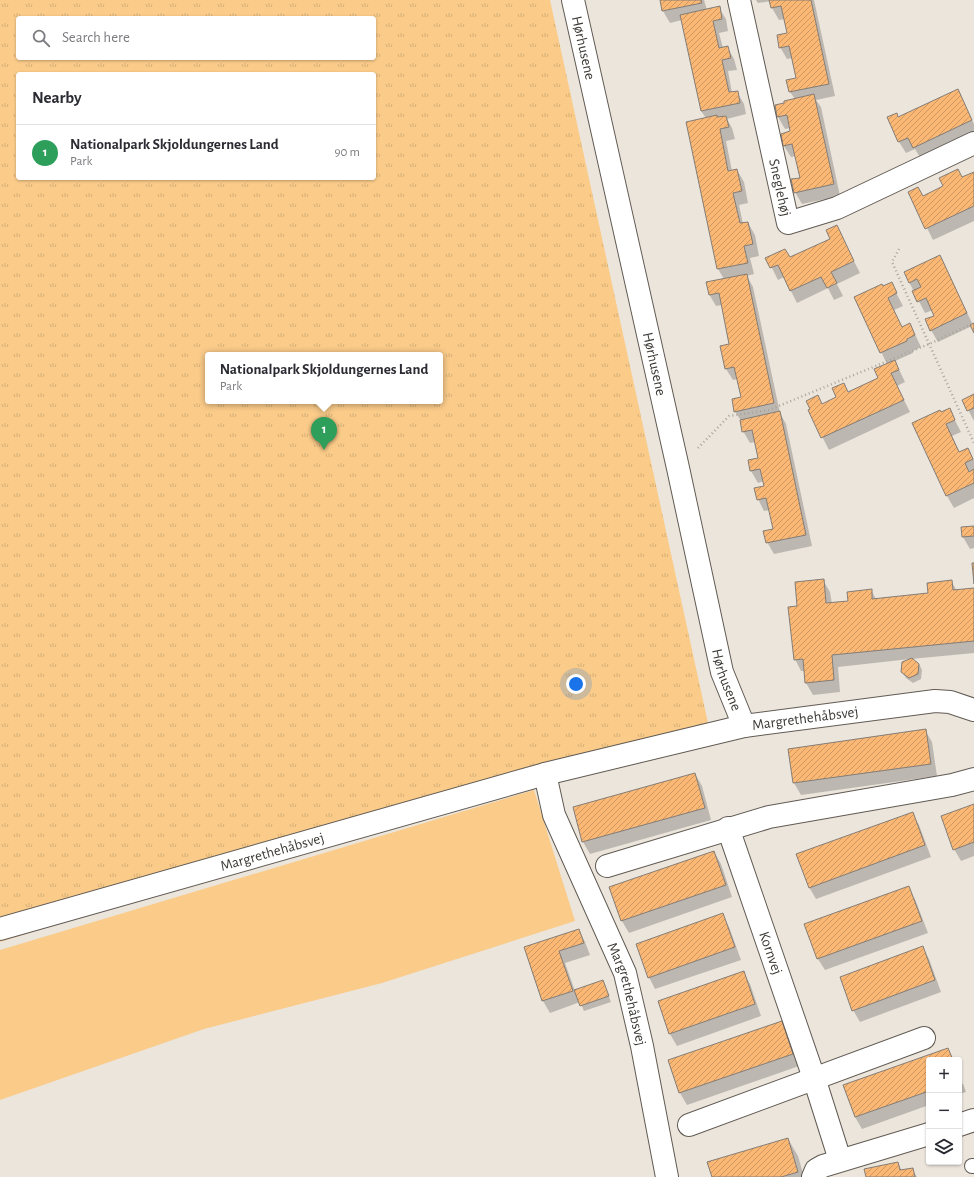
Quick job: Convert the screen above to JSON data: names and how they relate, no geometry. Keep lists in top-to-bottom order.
{
  "streets": {
    "street": [
      "Hørhusene",
      "Sneglehøj",
      "Margrethehåbsvej",
      "Kornvej"
    ]
  },
  "crossings": [
    ["Hørhusene", "Margrethehåbsvej"]
  ],
  "page": {
    "search": "Search here",
    "heading": "Nearby",
    "list": [
      {
        "mark": "1",
        "name": "Nationalpark Skjoldungernes Land",
        "note": "Park",
        "value": "90 m"
      }
    ],
    "popup": ["Nationalpark Skjoldungernes Land", "Park"],
    "pins": "1",
    "map_buttons": ["+", "−"]
  }
}
